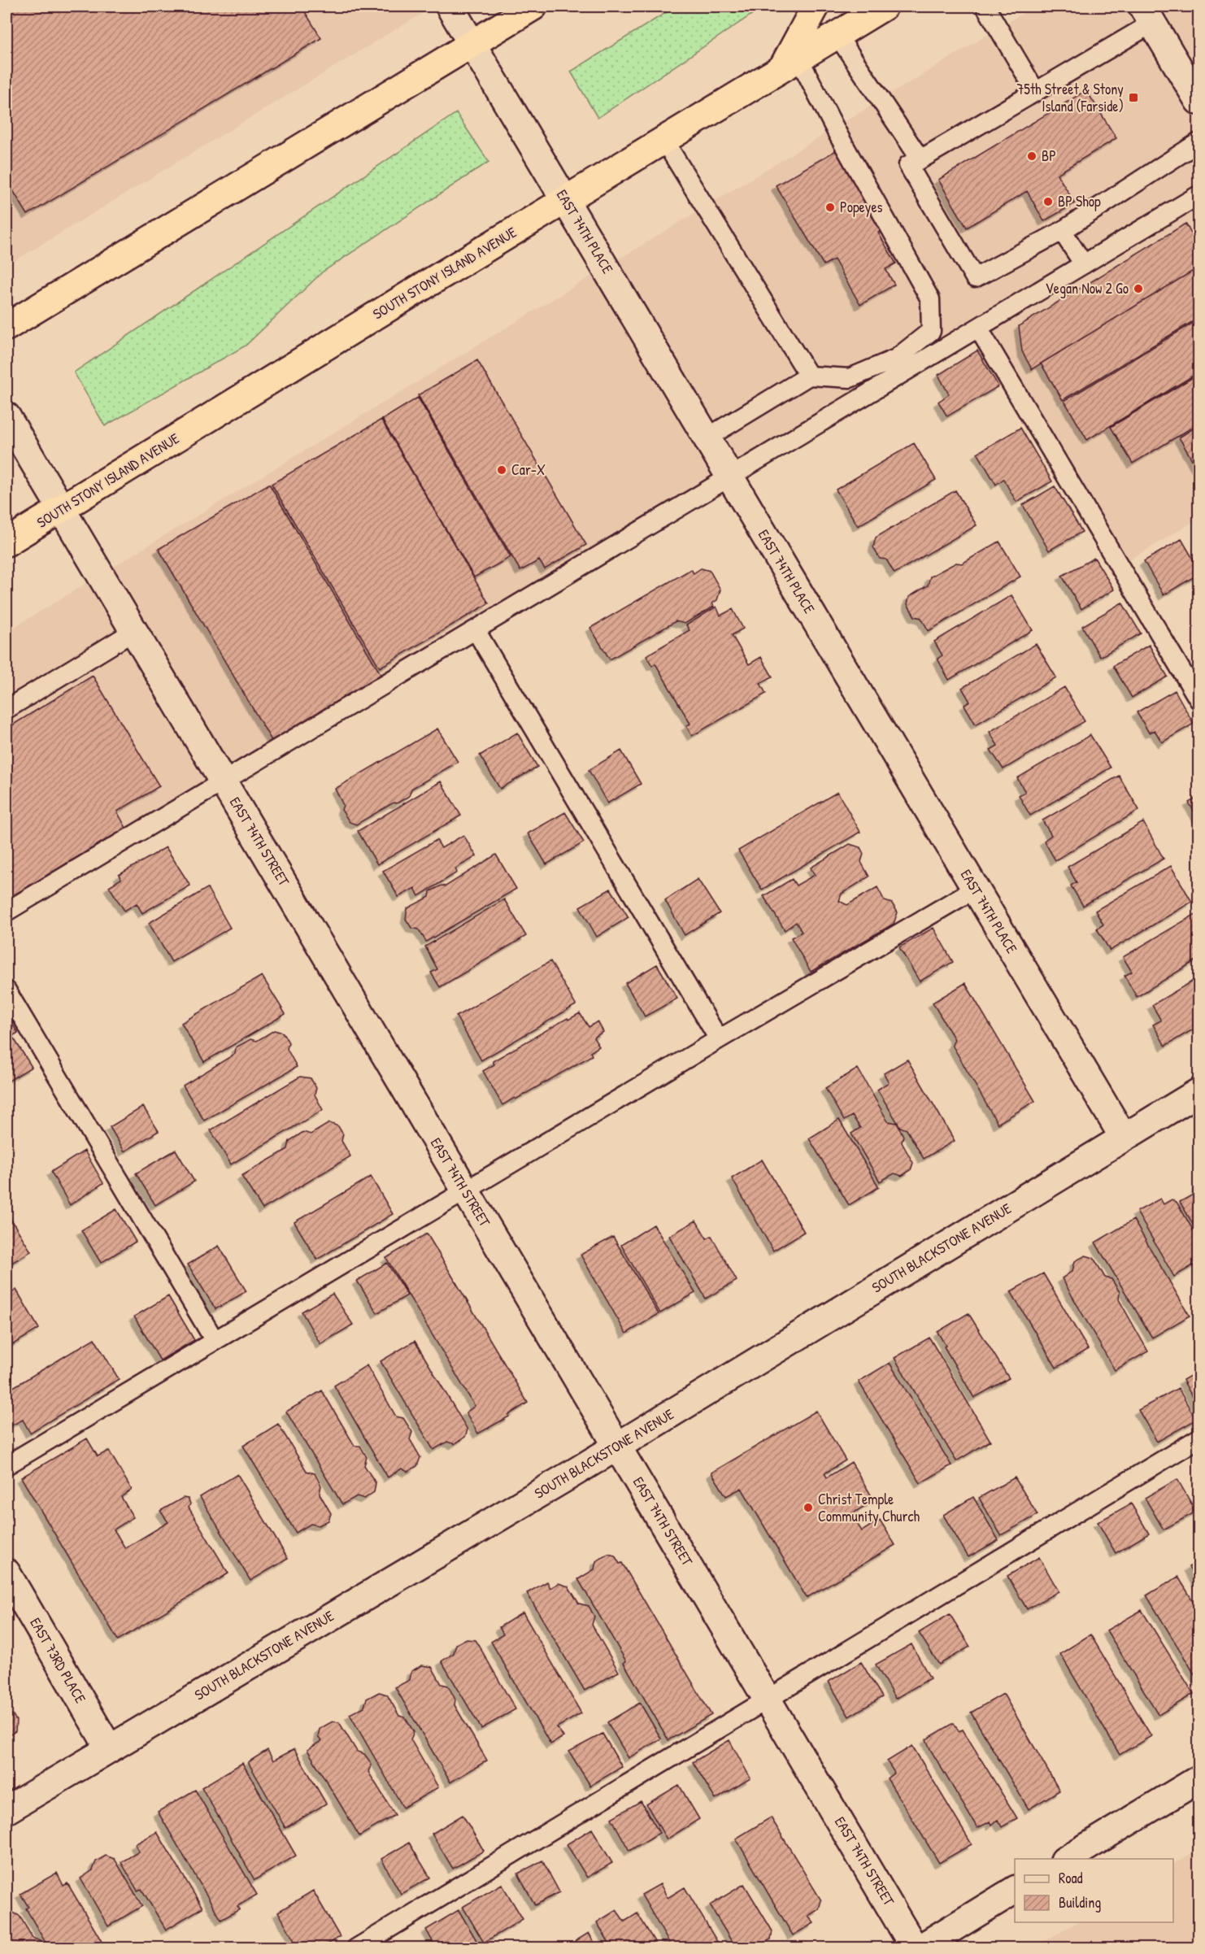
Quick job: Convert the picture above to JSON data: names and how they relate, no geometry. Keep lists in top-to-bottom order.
{
  "streets": {
    "highway": ["SOUTH STONY ISLAND AVENUE"],
    "street": [
      "EAST 74TH PLACE",
      "EAST 74TH STREET",
      "SOUTH BLACKSTONE AVENUE",
      "EAST 73RD PLACE"
    ]
  },
  "crossings": [
    ["EAST 74TH PLACE", "SOUTH STONY ISLAND AVENUE"],
    ["EAST 74TH PLACE", "SOUTH BLACKSTONE AVENUE"],
    ["SOUTH STONY ISLAND AVENUE", "EAST 74TH STREET"],
    ["EAST 74TH STREET", "SOUTH BLACKSTONE AVENUE"],
    ["SOUTH BLACKSTONE AVENUE", "EAST 73RD PLACE"]
  ],
  "places": {
    "transit": ["75th Street & Stony Island (Farside)"],
    "other": [
      "BP",
      "BP Shop",
      "Popeyes",
      "Vegan Now 2 Go",
      "Car-X",
      "Christ Temple Community Church"
    ]
  },
  "legend": ["Road", "Building"]
}
